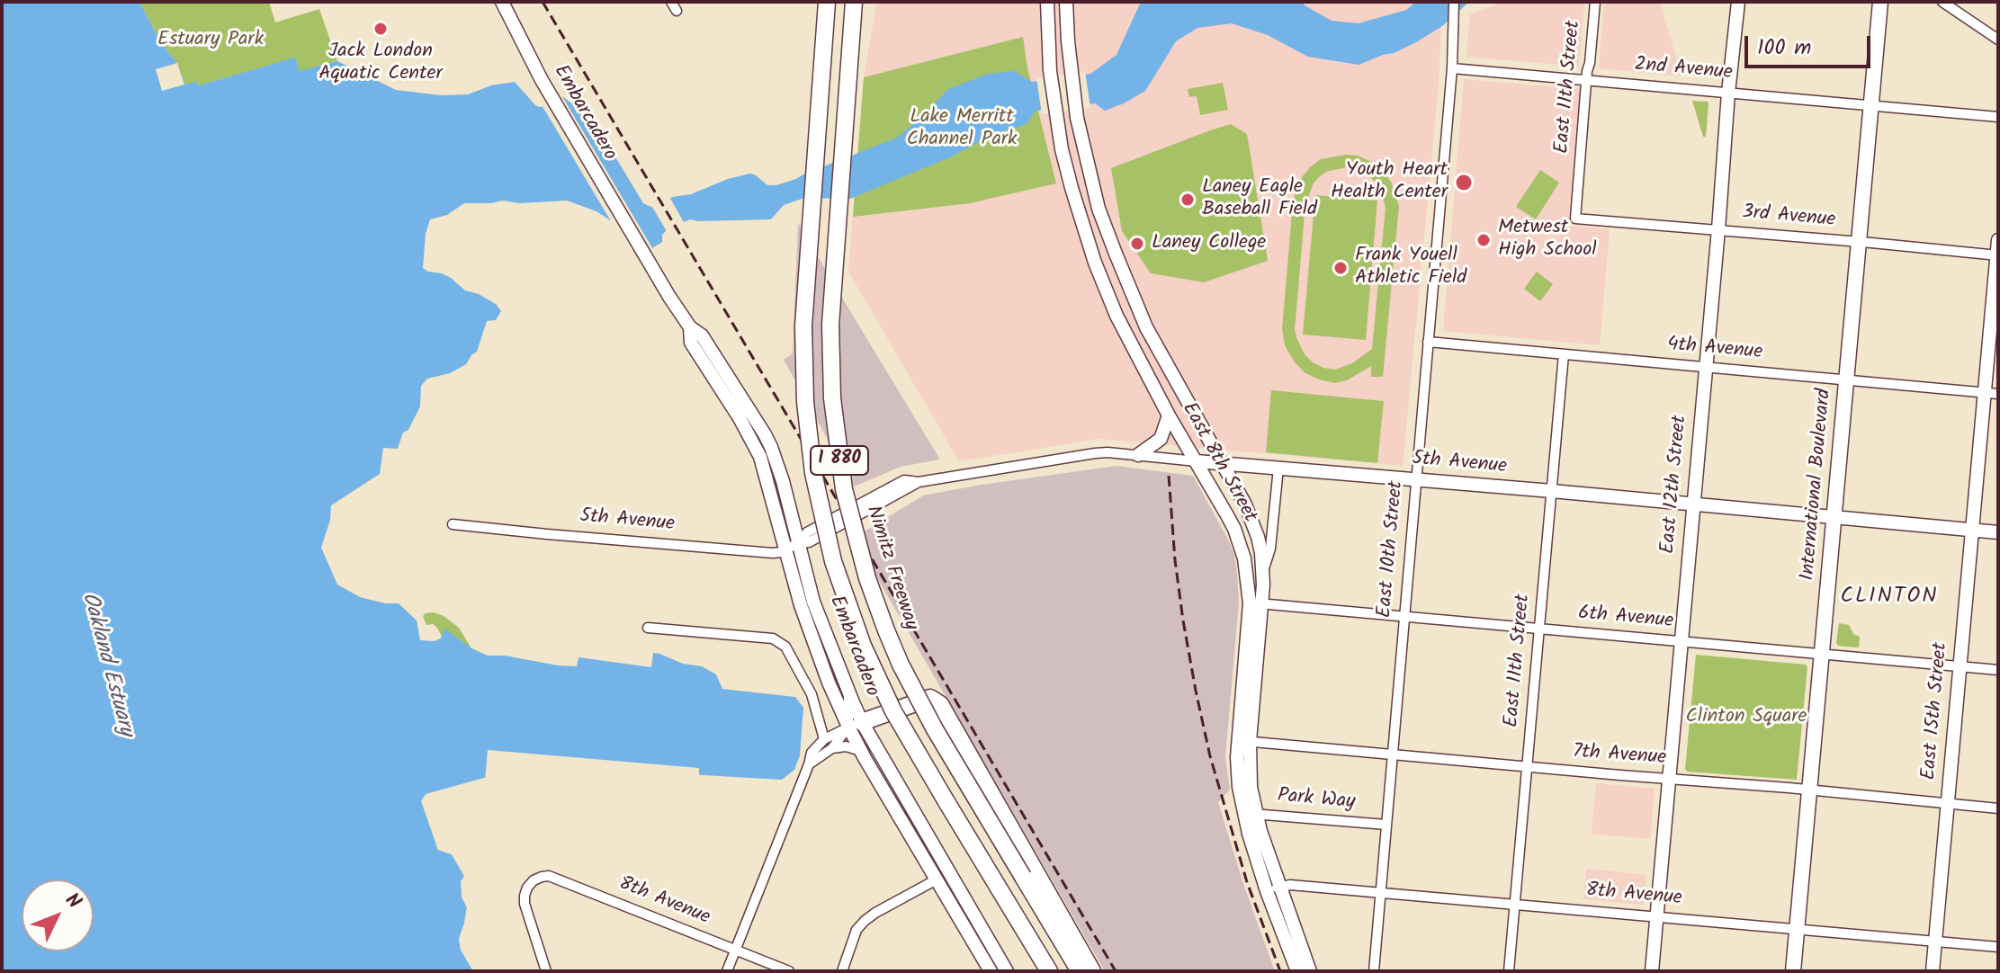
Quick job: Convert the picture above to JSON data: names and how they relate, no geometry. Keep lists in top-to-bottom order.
{
  "streets": {
    "highway": ["I 880", "Nimitz Freeway"],
    "main road": [
      "Embarcadero",
      "East 8th Street",
      "5th Avenue",
      "East 12th Street",
      "International Boulevard",
      "East 15th Street"
    ],
    "street": [
      "2nd Avenue",
      "East 11th Street",
      "3rd Avenue",
      "4th Avenue",
      "East 10th Street",
      "6th Avenue",
      "7th Avenue",
      "Park Way",
      "8th Avenue"
    ]
  },
  "crossings": [
    ["2nd Avenue", "East 11th Street"],
    ["2nd Avenue", "East 12th Street"],
    ["2nd Avenue", "International Boulevard"],
    ["2nd Avenue", "East 10th Street"],
    ["East 11th Street", "3rd Avenue"],
    ["East 11th Street", "4th Avenue"],
    ["East 11th Street", "5th Avenue"],
    ["East 11th Street", "6th Avenue"],
    ["East 11th Street", "7th Avenue"],
    ["East 11th Street", "8th Avenue"],
    ["Embarcadero", "5th Avenue"],
    ["3rd Avenue", "East 12th Street"],
    ["3rd Avenue", "International Boulevard"],
    ["3rd Avenue", "East 15th Street"],
    ["4th Avenue", "East 12th Street"],
    ["4th Avenue", "International Boulevard"],
    ["4th Avenue", "East 10th Street"],
    ["4th Avenue", "East 15th Street"],
    ["East 8th Street", "5th Avenue"],
    ["East 8th Street", "6th Avenue"],
    ["East 8th Street", "7th Avenue"],
    ["East 8th Street", "Park Way"],
    ["East 8th Street", "8th Avenue"],
    ["5th Avenue", "East 12th Street"],
    ["5th Avenue", "International Boulevard"],
    ["5th Avenue", "East 10th Street"],
    ["5th Avenue", "East 15th Street"],
    ["East 12th Street", "6th Avenue"],
    ["East 12th Street", "7th Avenue"],
    ["East 12th Street", "8th Avenue"],
    ["International Boulevard", "6th Avenue"],
    ["International Boulevard", "7th Avenue"],
    ["International Boulevard", "8th Avenue"],
    ["East 10th Street", "6th Avenue"],
    ["East 10th Street", "7th Avenue"],
    ["East 10th Street", "Park Way"],
    ["East 10th Street", "8th Avenue"],
    ["6th Avenue", "East 15th Street"],
    ["East 15th Street", "7th Avenue"],
    ["East 15th Street", "8th Avenue"]
  ],
  "districts": ["CLINTON"],
  "water": ["Oakland Estuary"],
  "parks": ["Estuary Park", "Lake Merritt Channel Park", "Clinton Square"],
  "places": [
    "Jack London Aquatic Center",
    "Youth Heart Health Center",
    "Laney Eagle Baseball Field",
    "Metwest High School",
    "Laney College",
    "Frank Youell Athletic Field"
  ],
  "scale_bar": "100 m",
  "north": "top right"
}
